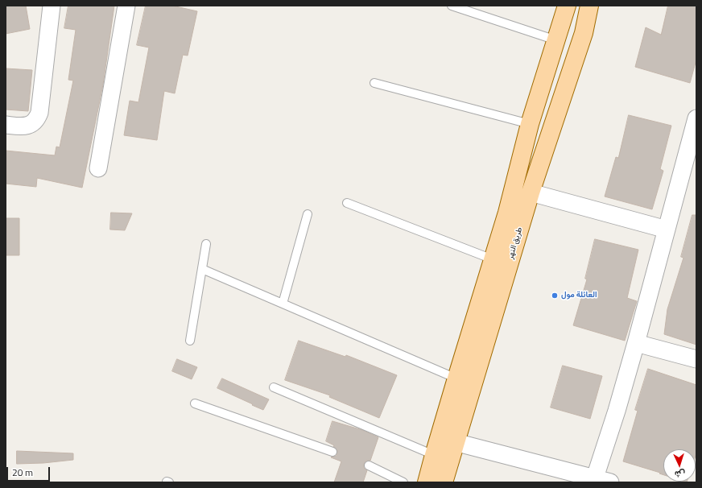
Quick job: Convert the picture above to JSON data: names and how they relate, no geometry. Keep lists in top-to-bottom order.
{
  "streets": {
    "main road": ["طريق النهر"]
  },
  "places": ["العائلة مول"],
  "scale_bar": "20 m",
  "north": "bottom"
}
